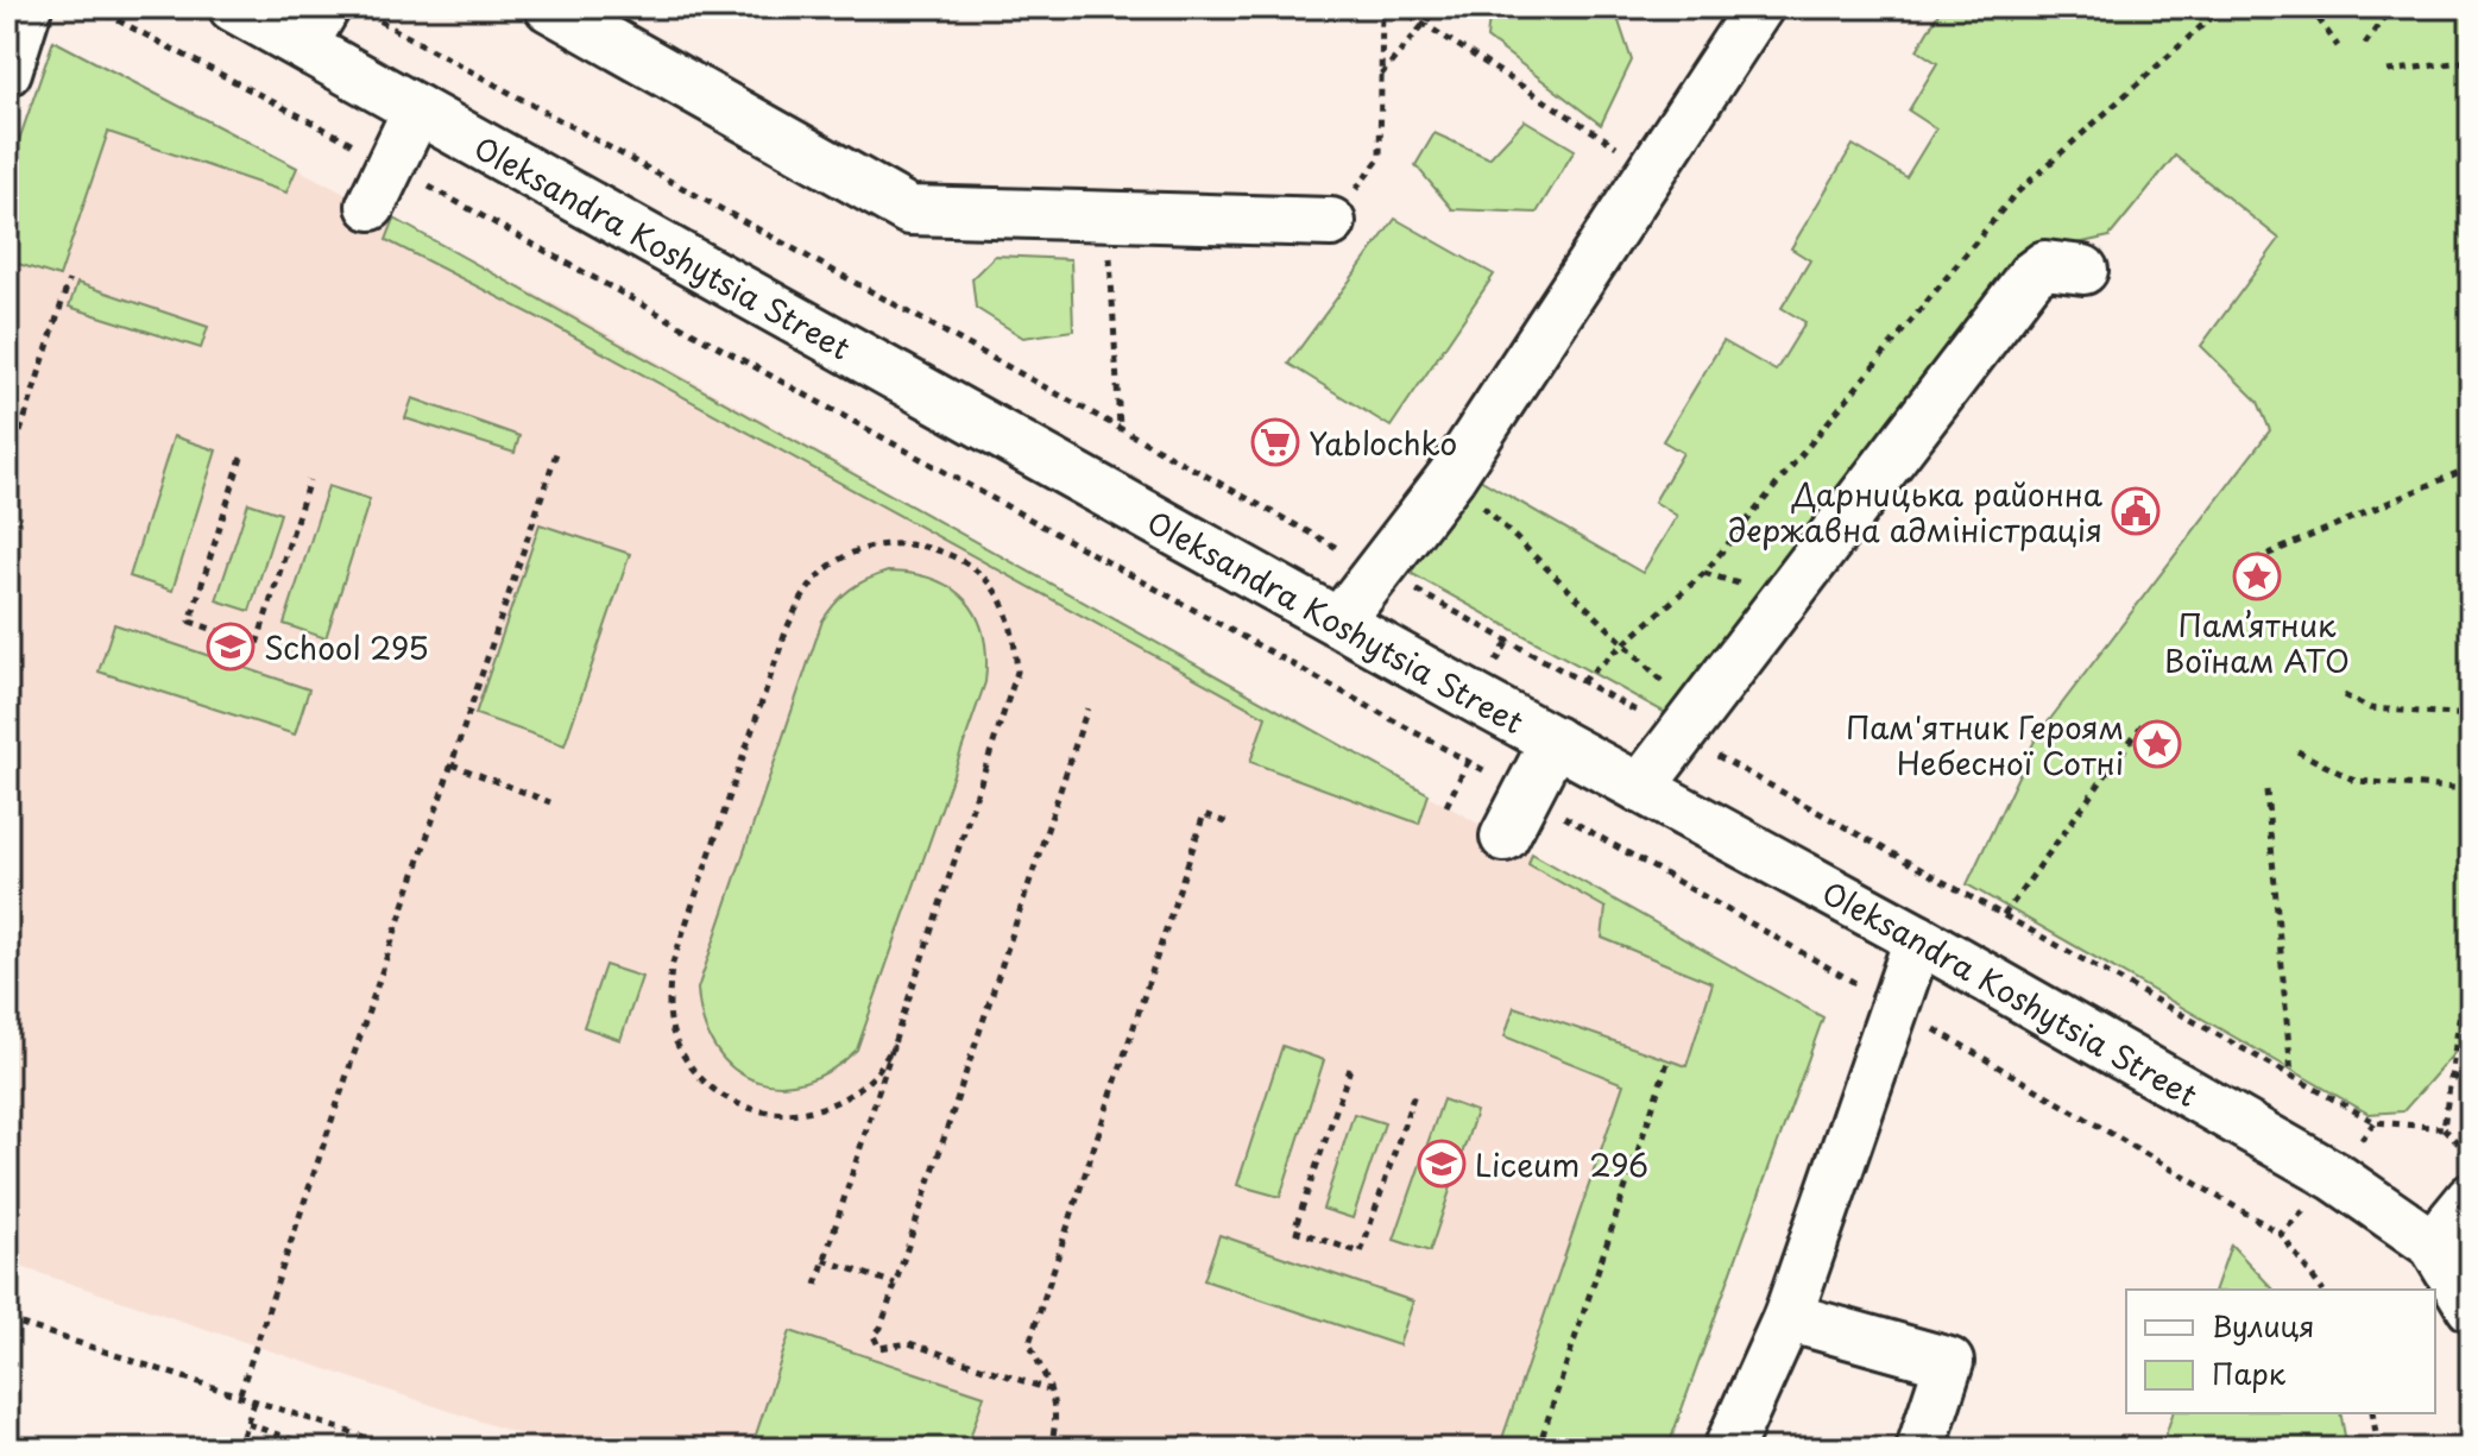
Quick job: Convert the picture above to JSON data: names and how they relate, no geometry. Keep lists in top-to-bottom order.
{
  "streets": {
    "street": ["Oleksandra Koshytsia Street"]
  },
  "places": {
    "supermarket": ["Yablochko"],
    "public building": ["Дарницька районна державна адміністрація"],
    "place": ["Пам’ятник Воїнам АТО", "Пам'ятник Героям Небесної Сотні"],
    "school or university": ["School 295", "Liceum 296"]
  },
  "legend": ["Вулиця", "Парк"]
}
